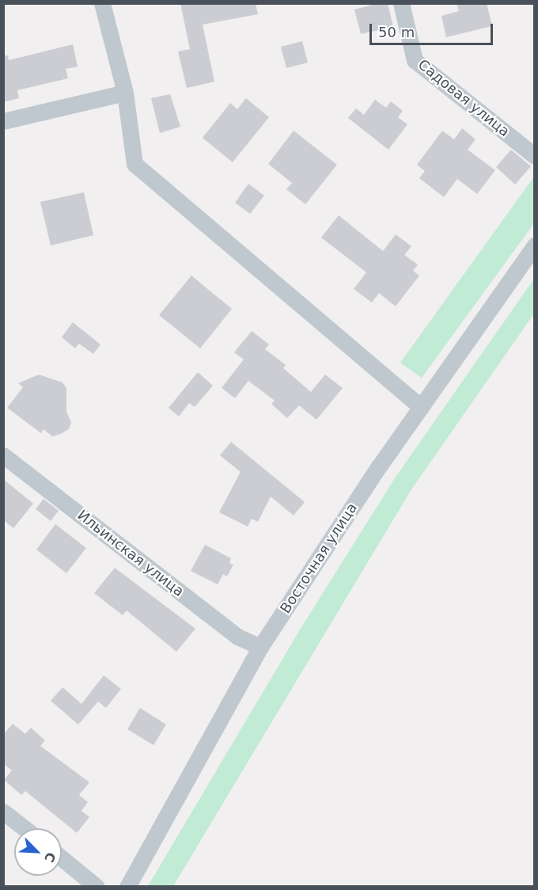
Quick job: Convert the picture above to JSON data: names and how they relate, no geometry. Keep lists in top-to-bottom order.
{
  "streets": {
    "street": ["Садовая улица", "Ильинская улица", "Восточная улица"]
  },
  "crossings": [
    ["Ильинская улица", "Восточная улица"]
  ],
  "scale_bar": "50 m",
  "north": "bottom right"
}
